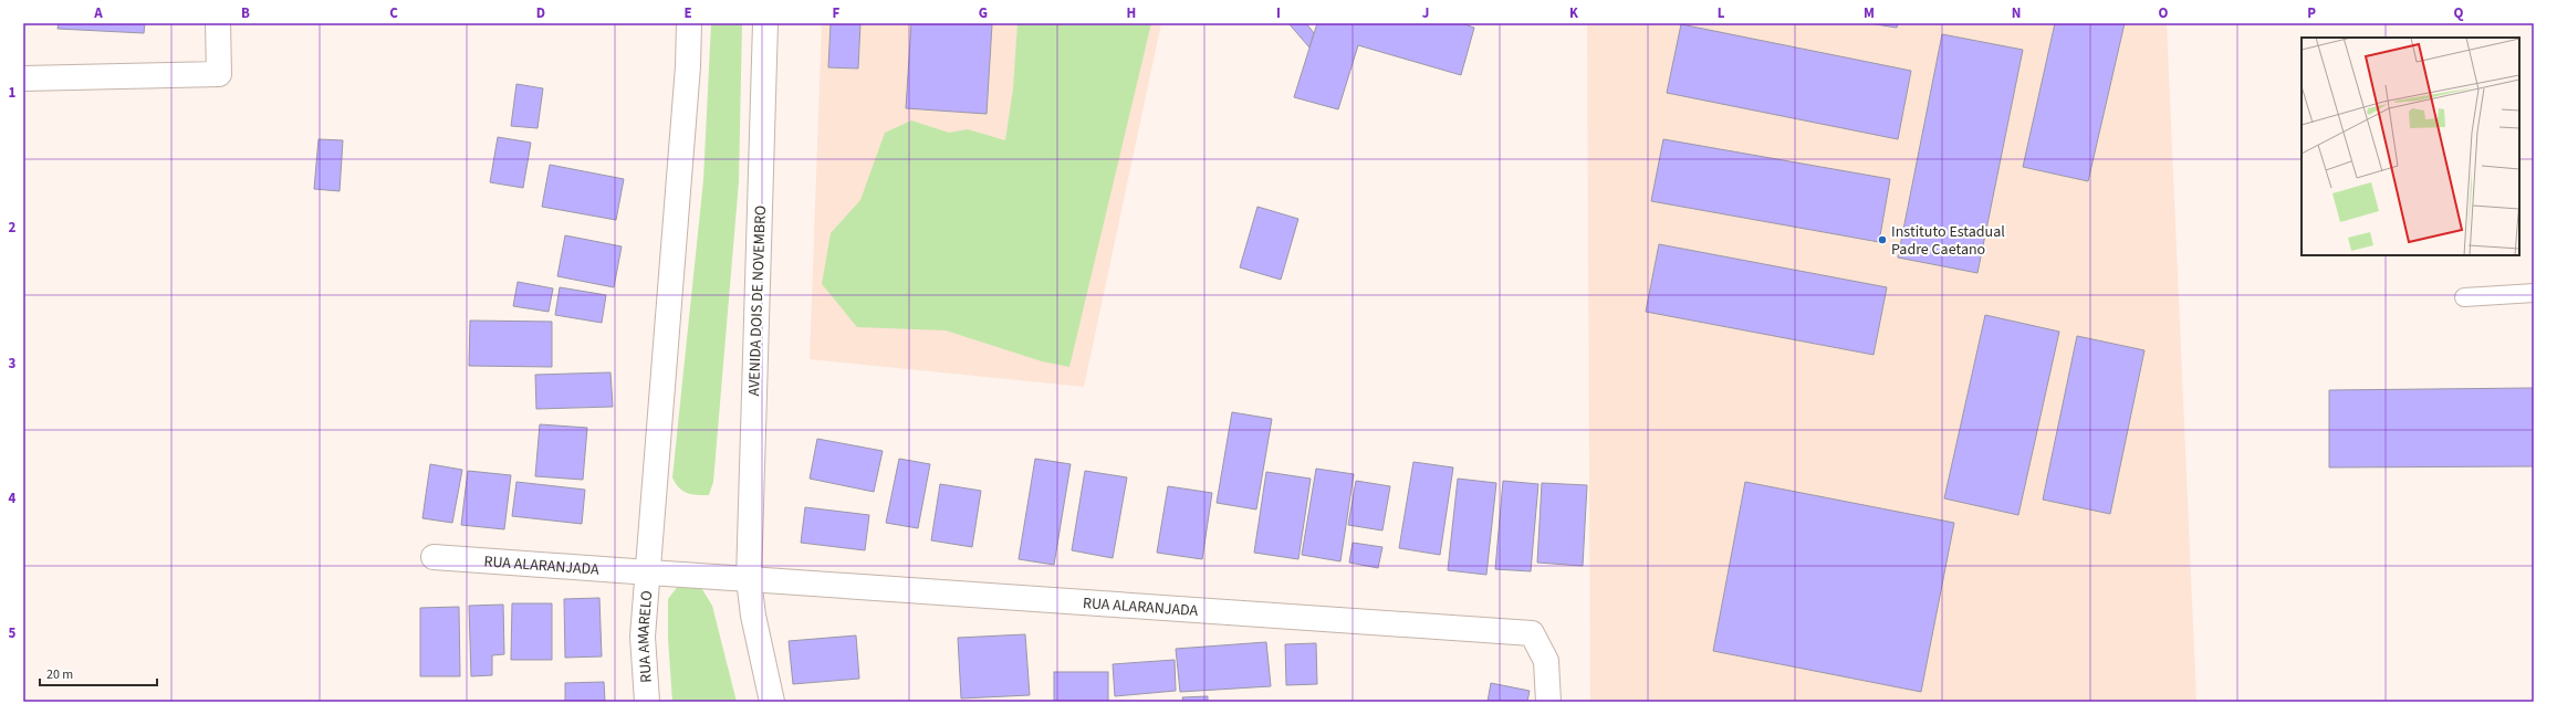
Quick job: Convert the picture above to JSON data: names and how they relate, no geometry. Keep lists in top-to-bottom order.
{
  "streets": {
    "street": ["AVENIDA DOIS DE NOVEMBRO", "RUA ALARANJADA", "RUA AMARELO"]
  },
  "crossings": [
    ["AVENIDA DOIS DE NOVEMBRO", "RUA ALARANJADA"],
    ["RUA ALARANJADA", "RUA AMARELO"]
  ],
  "places": ["Instituto Estadual Padre Caetano"],
  "scale_bar": "20 m",
  "grid": {
    "columns": [
      "A",
      "B",
      "C",
      "D",
      "E",
      "F",
      "G",
      "H",
      "I",
      "J",
      "K",
      "L",
      "M",
      "N",
      "O",
      "P",
      "Q"
    ],
    "rows": [
      "1",
      "2",
      "3",
      "4",
      "5"
    ]
  }
}
